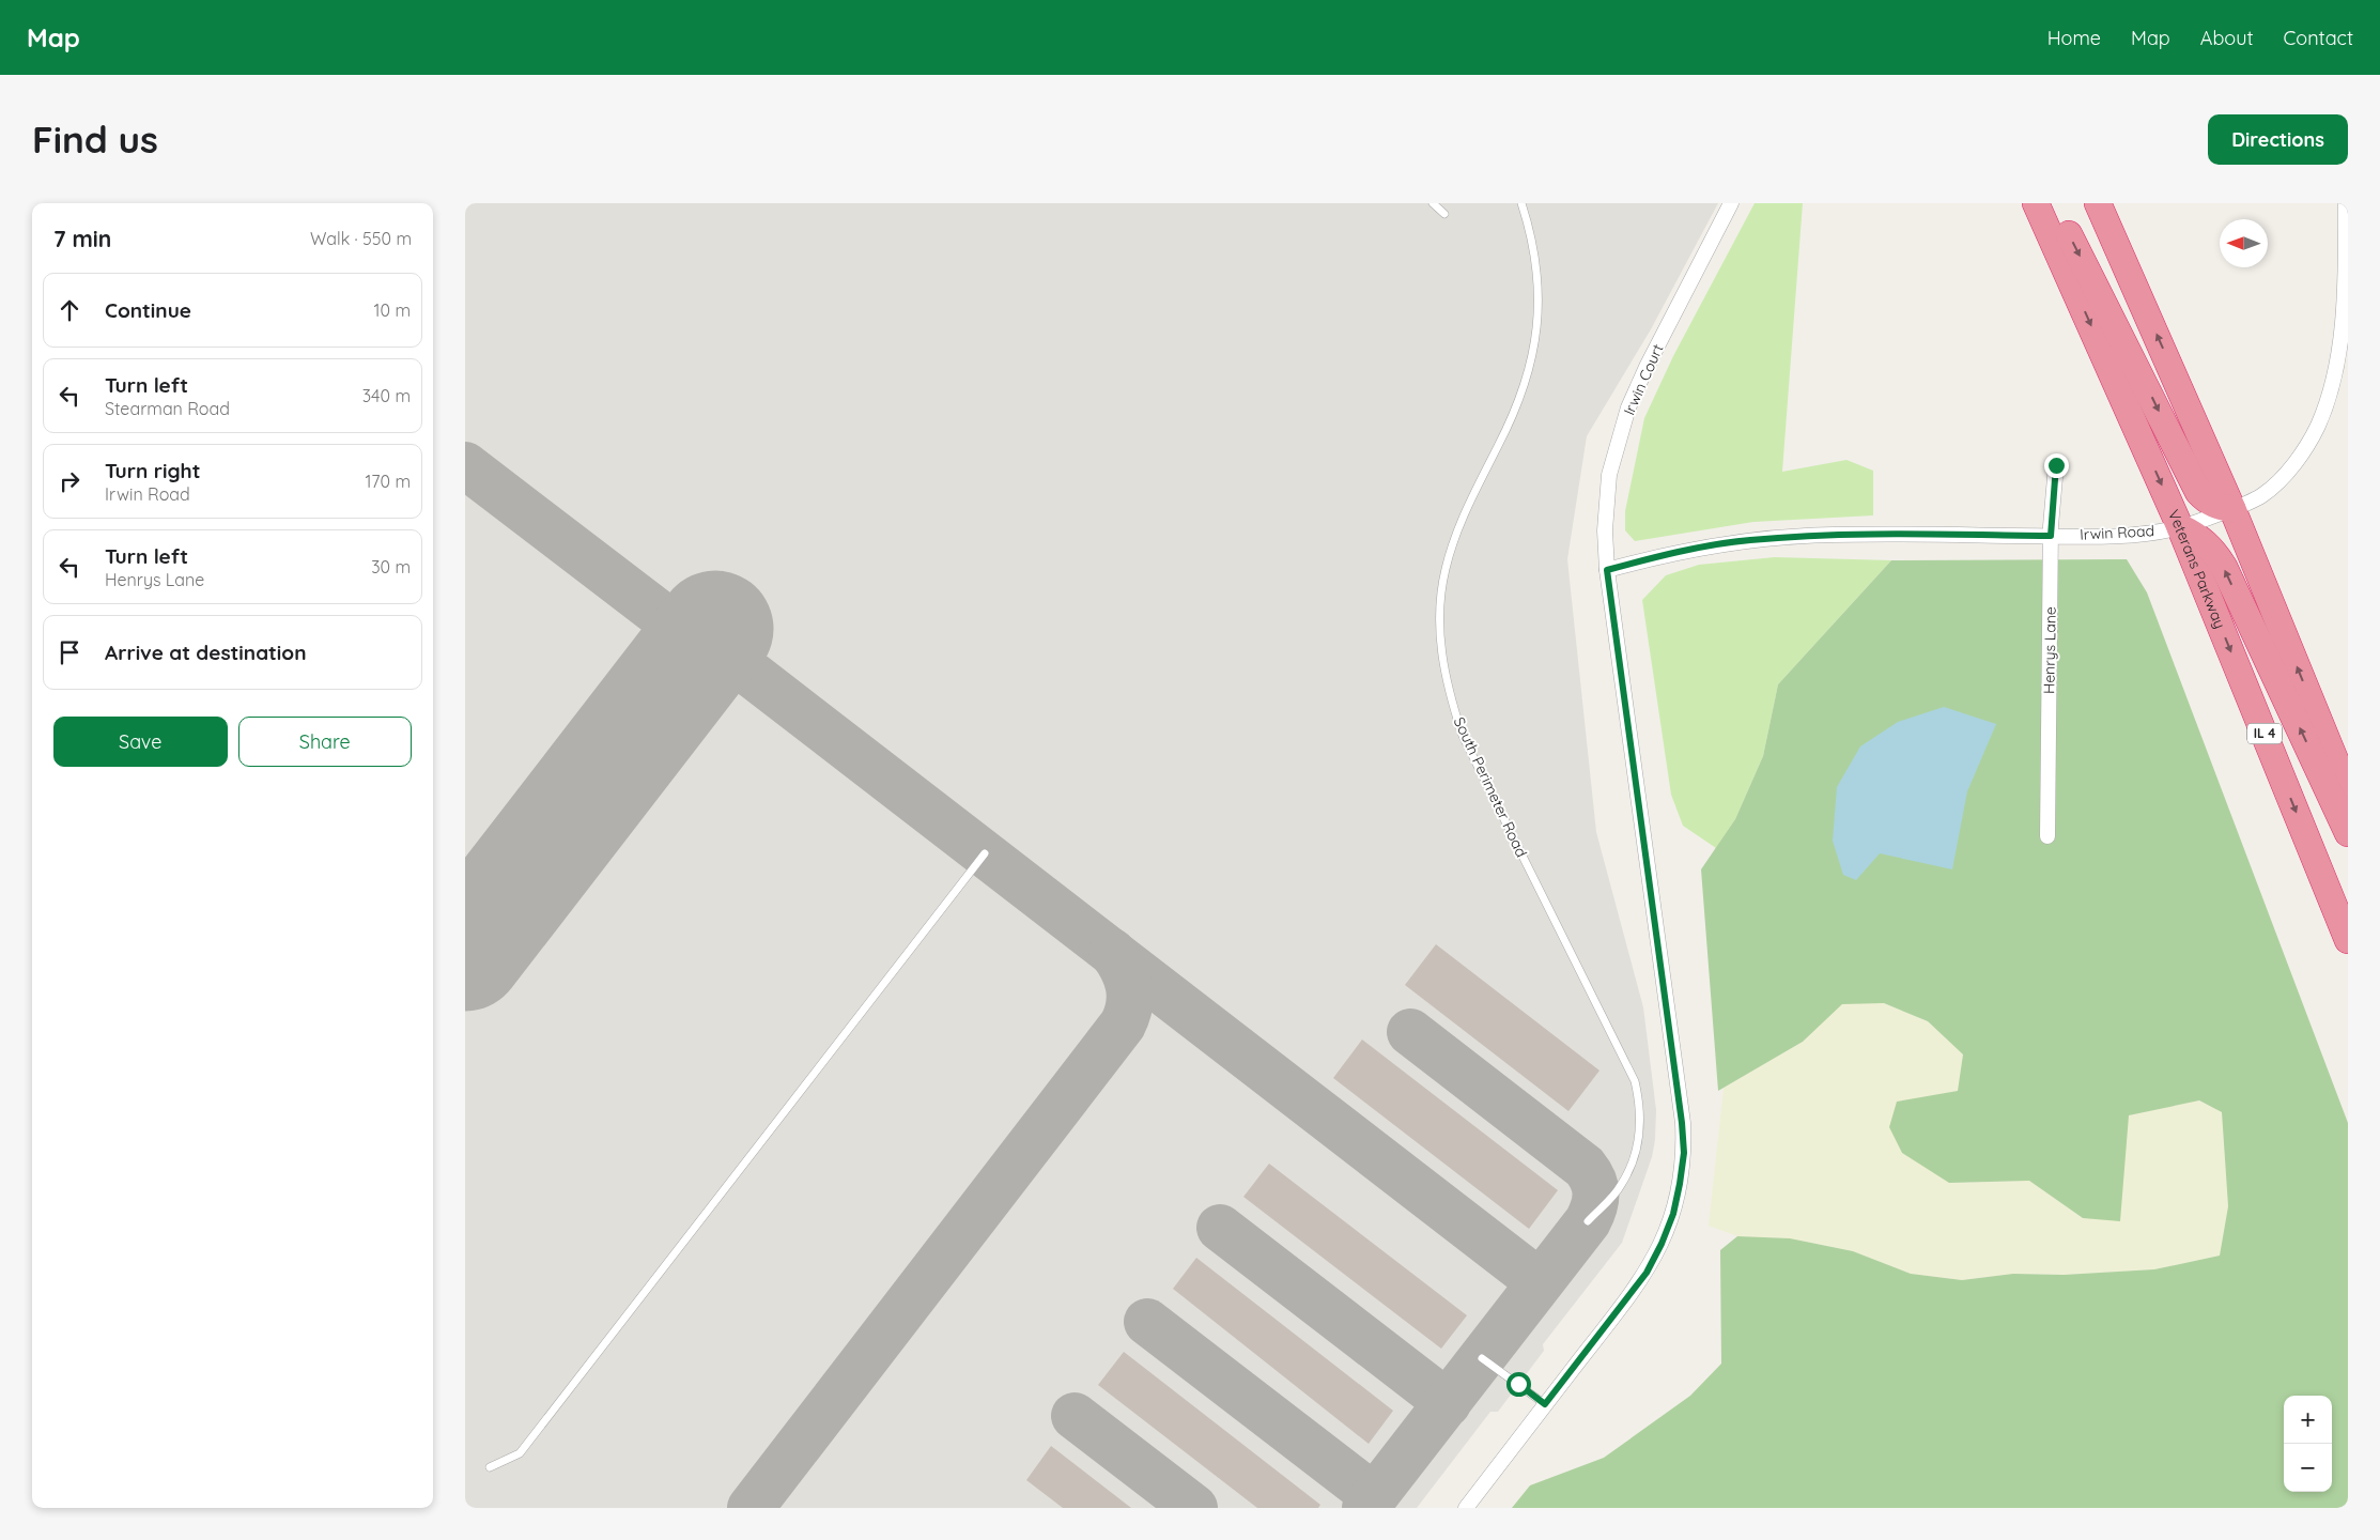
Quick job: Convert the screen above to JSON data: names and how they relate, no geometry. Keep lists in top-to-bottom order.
{
  "streets": {
    "highway": ["Veterans Parkway", "IL 4"],
    "street": ["Irwin Court", "Irwin Road", "Henrys Lane"],
    "lane": ["South Perimeter Road"]
  },
  "crossings": [
    ["Irwin Court", "Irwin Road"],
    ["Irwin Road", "Veterans Parkway"],
    ["Irwin Road", "Henrys Lane"]
  ],
  "north": "left",
  "page": {
    "header": "Map",
    "nav": [
      "Home",
      "Map",
      "About",
      "Contact"
    ],
    "buttons": [
      "Directions",
      ["Save", "Share"]
    ],
    "title": "Find us",
    "heading": ["7 min", "Walk · 550 m"],
    "list": [
      ["Continue", "10 m"],
      ["Turn left", "Stearman Road", "340 m"],
      ["Turn right", "Irwin Road", "170 m"],
      ["Turn left", "Henrys Lane", "30 m"],
      "Arrive at destination"
    ],
    "map_buttons": ["+", "−"]
  }
}
